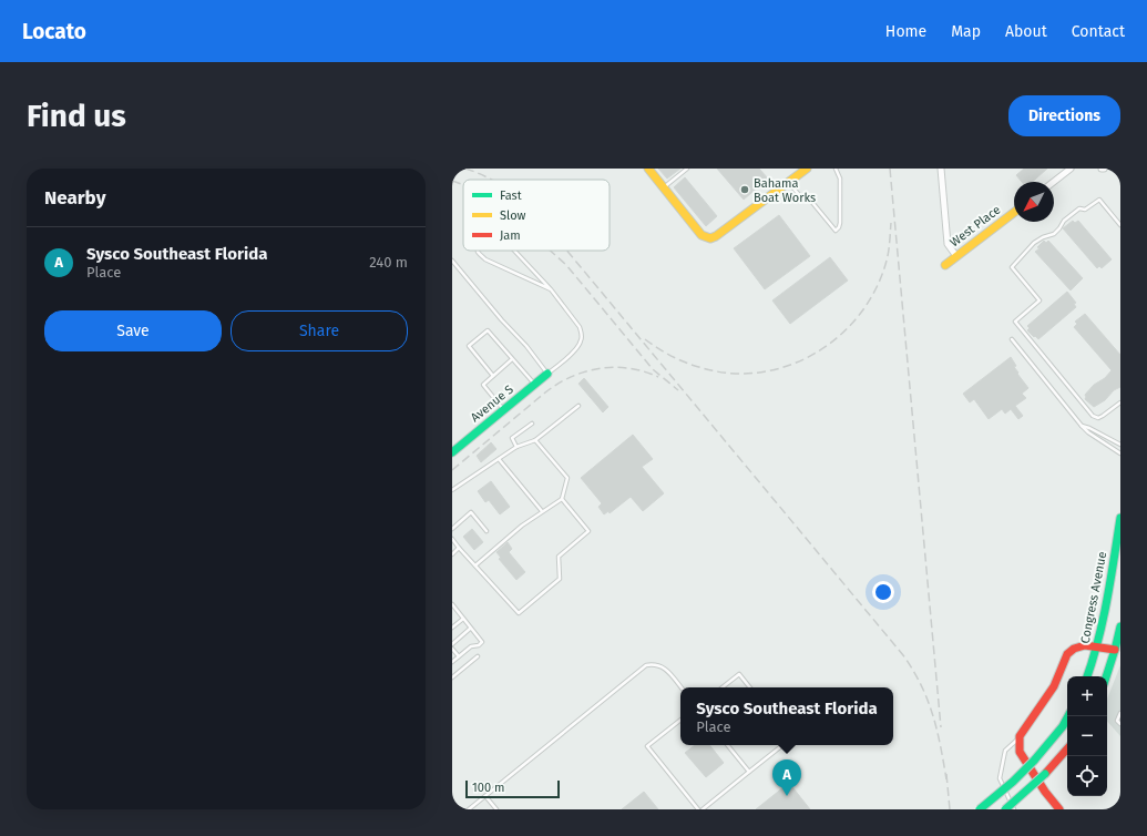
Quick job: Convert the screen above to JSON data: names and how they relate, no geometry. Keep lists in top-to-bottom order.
{
  "streets": {
    "street": ["West Place", "Avenue S", "Congress Avenue"]
  },
  "places": ["Bahama Boat Works"],
  "legend": ["Fast", "Slow", "Jam"],
  "scale_bar": "100 m",
  "north": "bottom left",
  "page": {
    "header": "Locato",
    "nav": [
      "Home",
      "Map",
      "About",
      "Contact"
    ],
    "buttons": [
      "Directions",
      ["Save", "Share"]
    ],
    "title": "Find us",
    "heading": "Nearby",
    "list": [
      {
        "mark": "A",
        "name": "Sysco Southeast Florida",
        "note": "Place",
        "value": "240 m"
      }
    ],
    "map_buttons": ["+", "−"],
    "popup": ["Sysco Southeast Florida", "Place"],
    "pins": "A",
    "scale": "100 m"
  }
}
